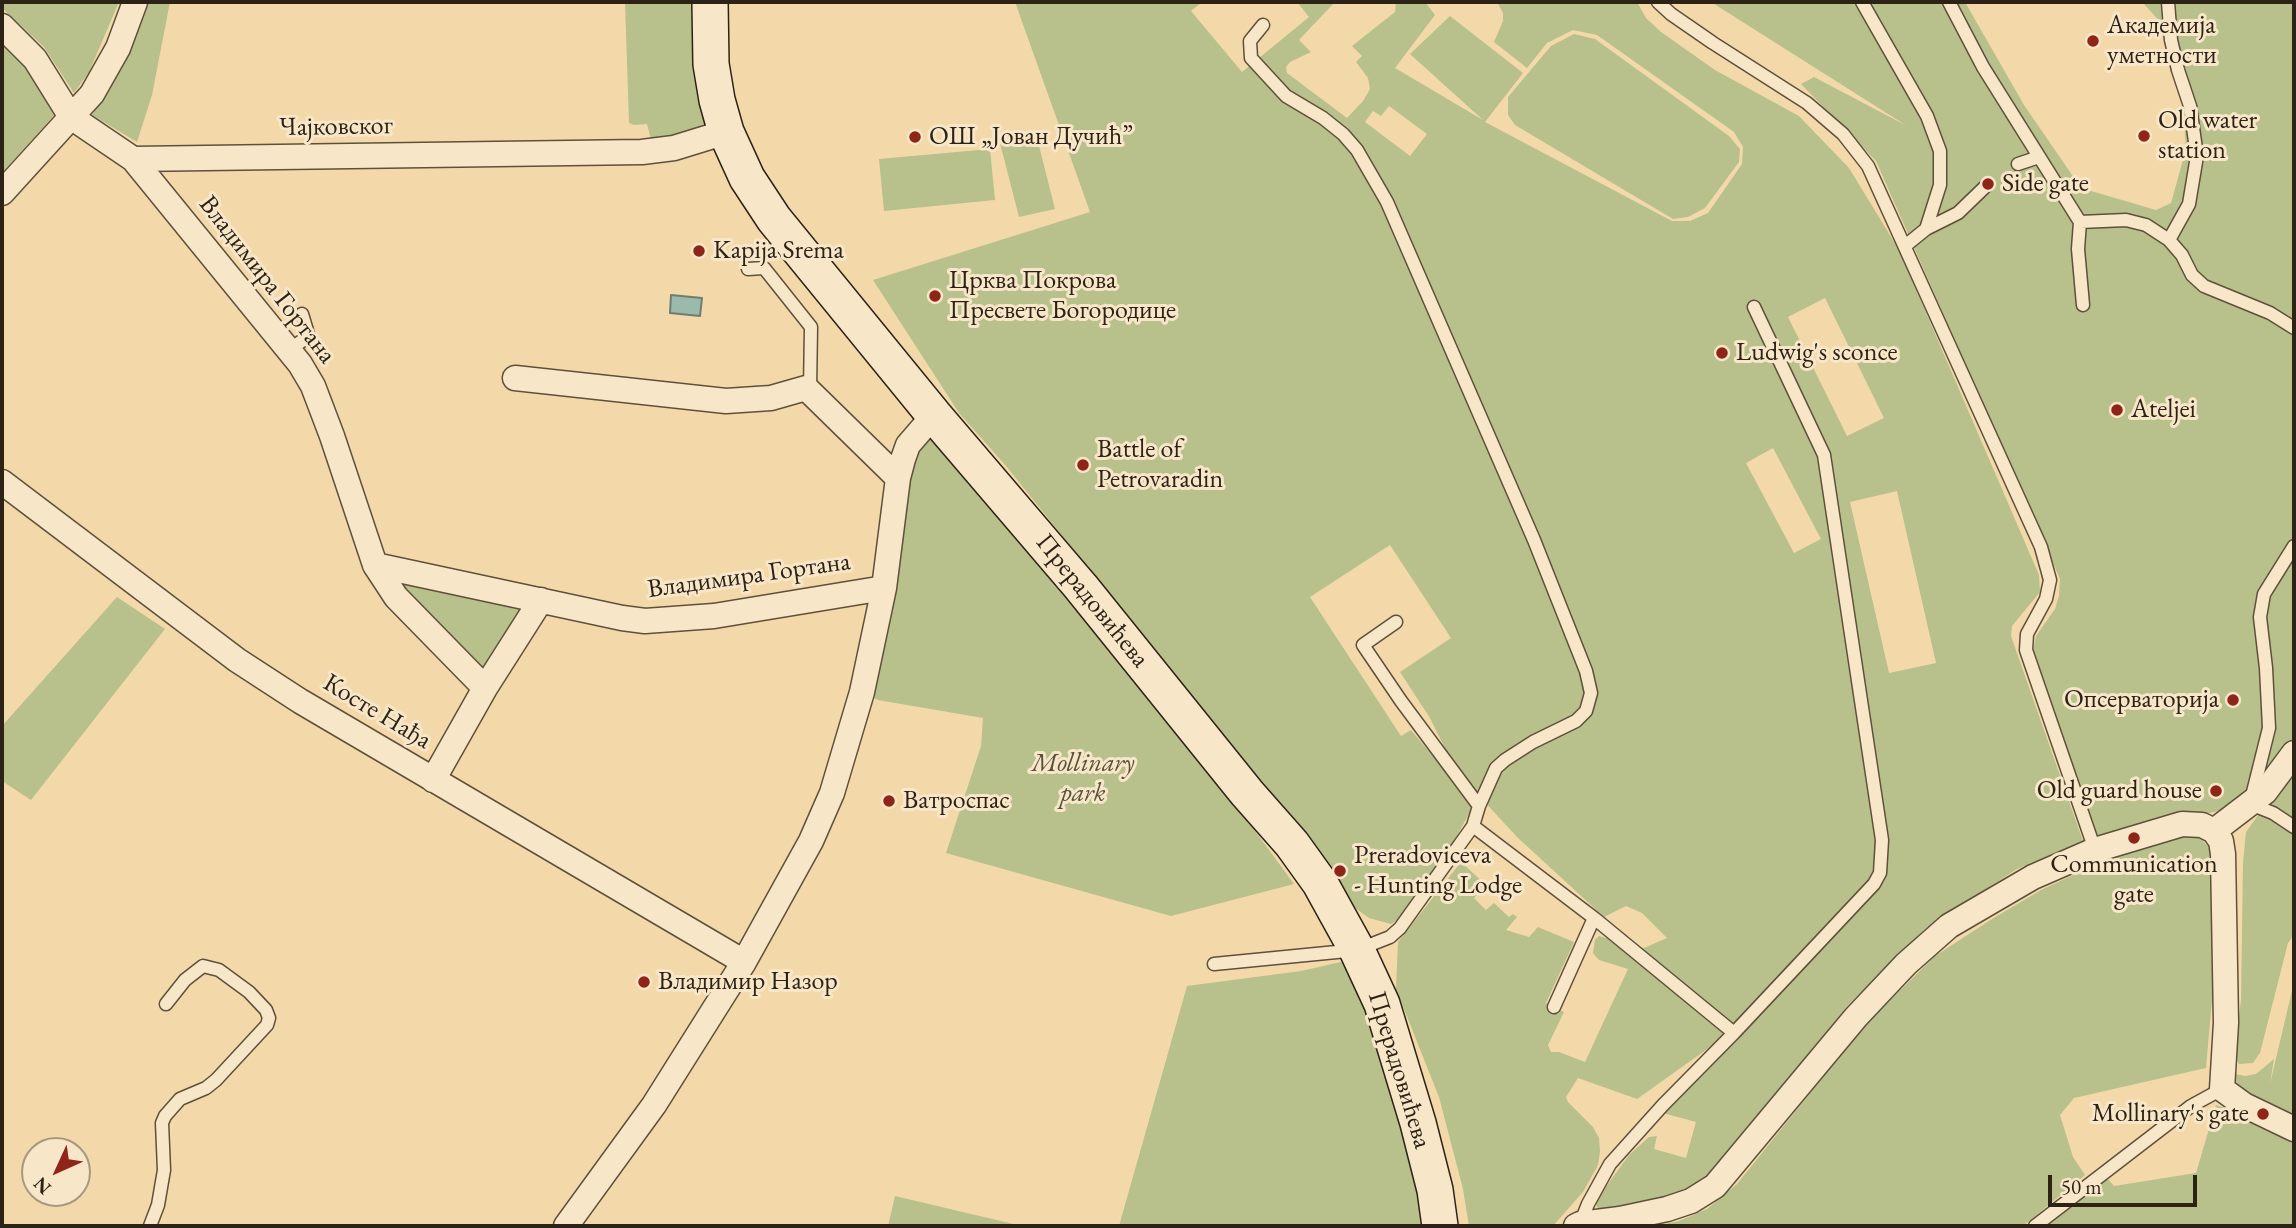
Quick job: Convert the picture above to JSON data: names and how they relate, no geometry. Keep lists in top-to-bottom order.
{
  "streets": {
    "main road": ["Прерадовићева"],
    "street": ["Чајковског", "Владимира Гортана", "Косте Нађа"]
  },
  "crossings": [
    ["Чајковског", "Владимира Гортана"],
    ["Чајковског", "Прерадовићева"]
  ],
  "parks": ["Mollinary park"],
  "places": [
    "Академија уметности",
    "Old water station",
    "ОШ „Јован Дучић”",
    "Side gate",
    "Kapija Srema",
    "Црква Покрова Пресвете Богородице",
    "Ludwig's sconce",
    "Ateljei",
    "Battle of Petrovaradin",
    "Опсерваторија",
    "Old guard house",
    "Ватроспас",
    "Communication gate",
    "Preradoviceva - Hunting Lodge",
    "Владимир Назор",
    "Mollinary's gate"
  ],
  "scale_bar": "50 m",
  "north": "bottom left"
}
